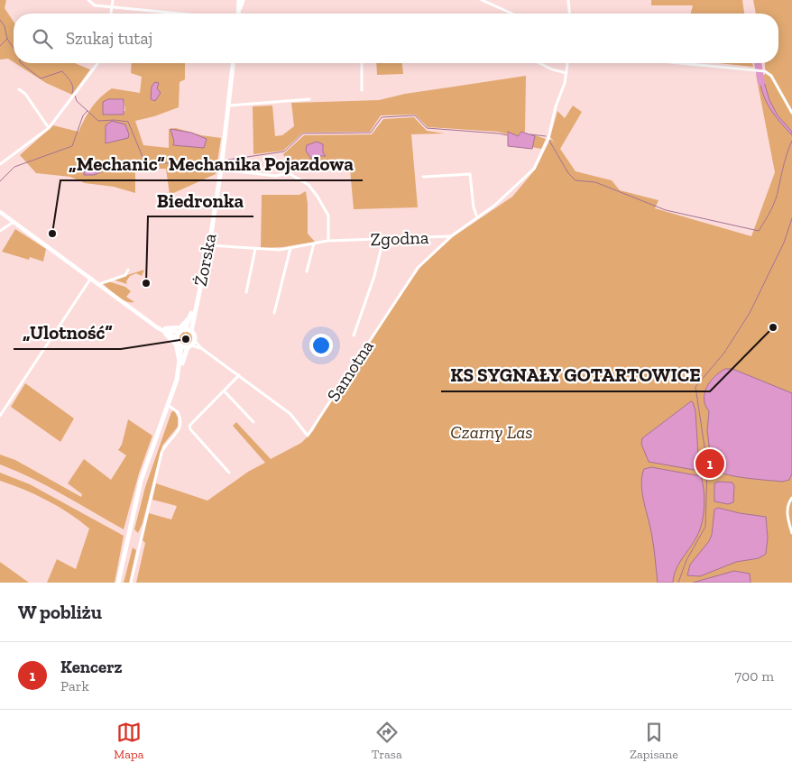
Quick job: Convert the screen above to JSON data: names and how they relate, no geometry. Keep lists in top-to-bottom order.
{
  "streets": {
    "main road": ["Żorska"],
    "street": ["Zgodna", "Samotna"]
  },
  "crossings": [
    ["Zgodna", "Żorska"],
    ["Zgodna", "Samotna"]
  ],
  "parks": ["Czarny Las"],
  "places": [
    "„Mechanic” Mechanika Pojazdowa",
    "Biedronka",
    "KS SYGNAŁY GOTARTOWICE",
    "„Ulotność”"
  ],
  "page": {
    "search": "Szukaj tutaj",
    "pins": "1",
    "heading": "W pobliżu",
    "list": [
      {
        "mark": "1",
        "name": "Kencerz",
        "note": "Park",
        "value": "700 m"
      }
    ],
    "nav": ["Mapa", "Trasa", "Zapisane"]
  }
}
